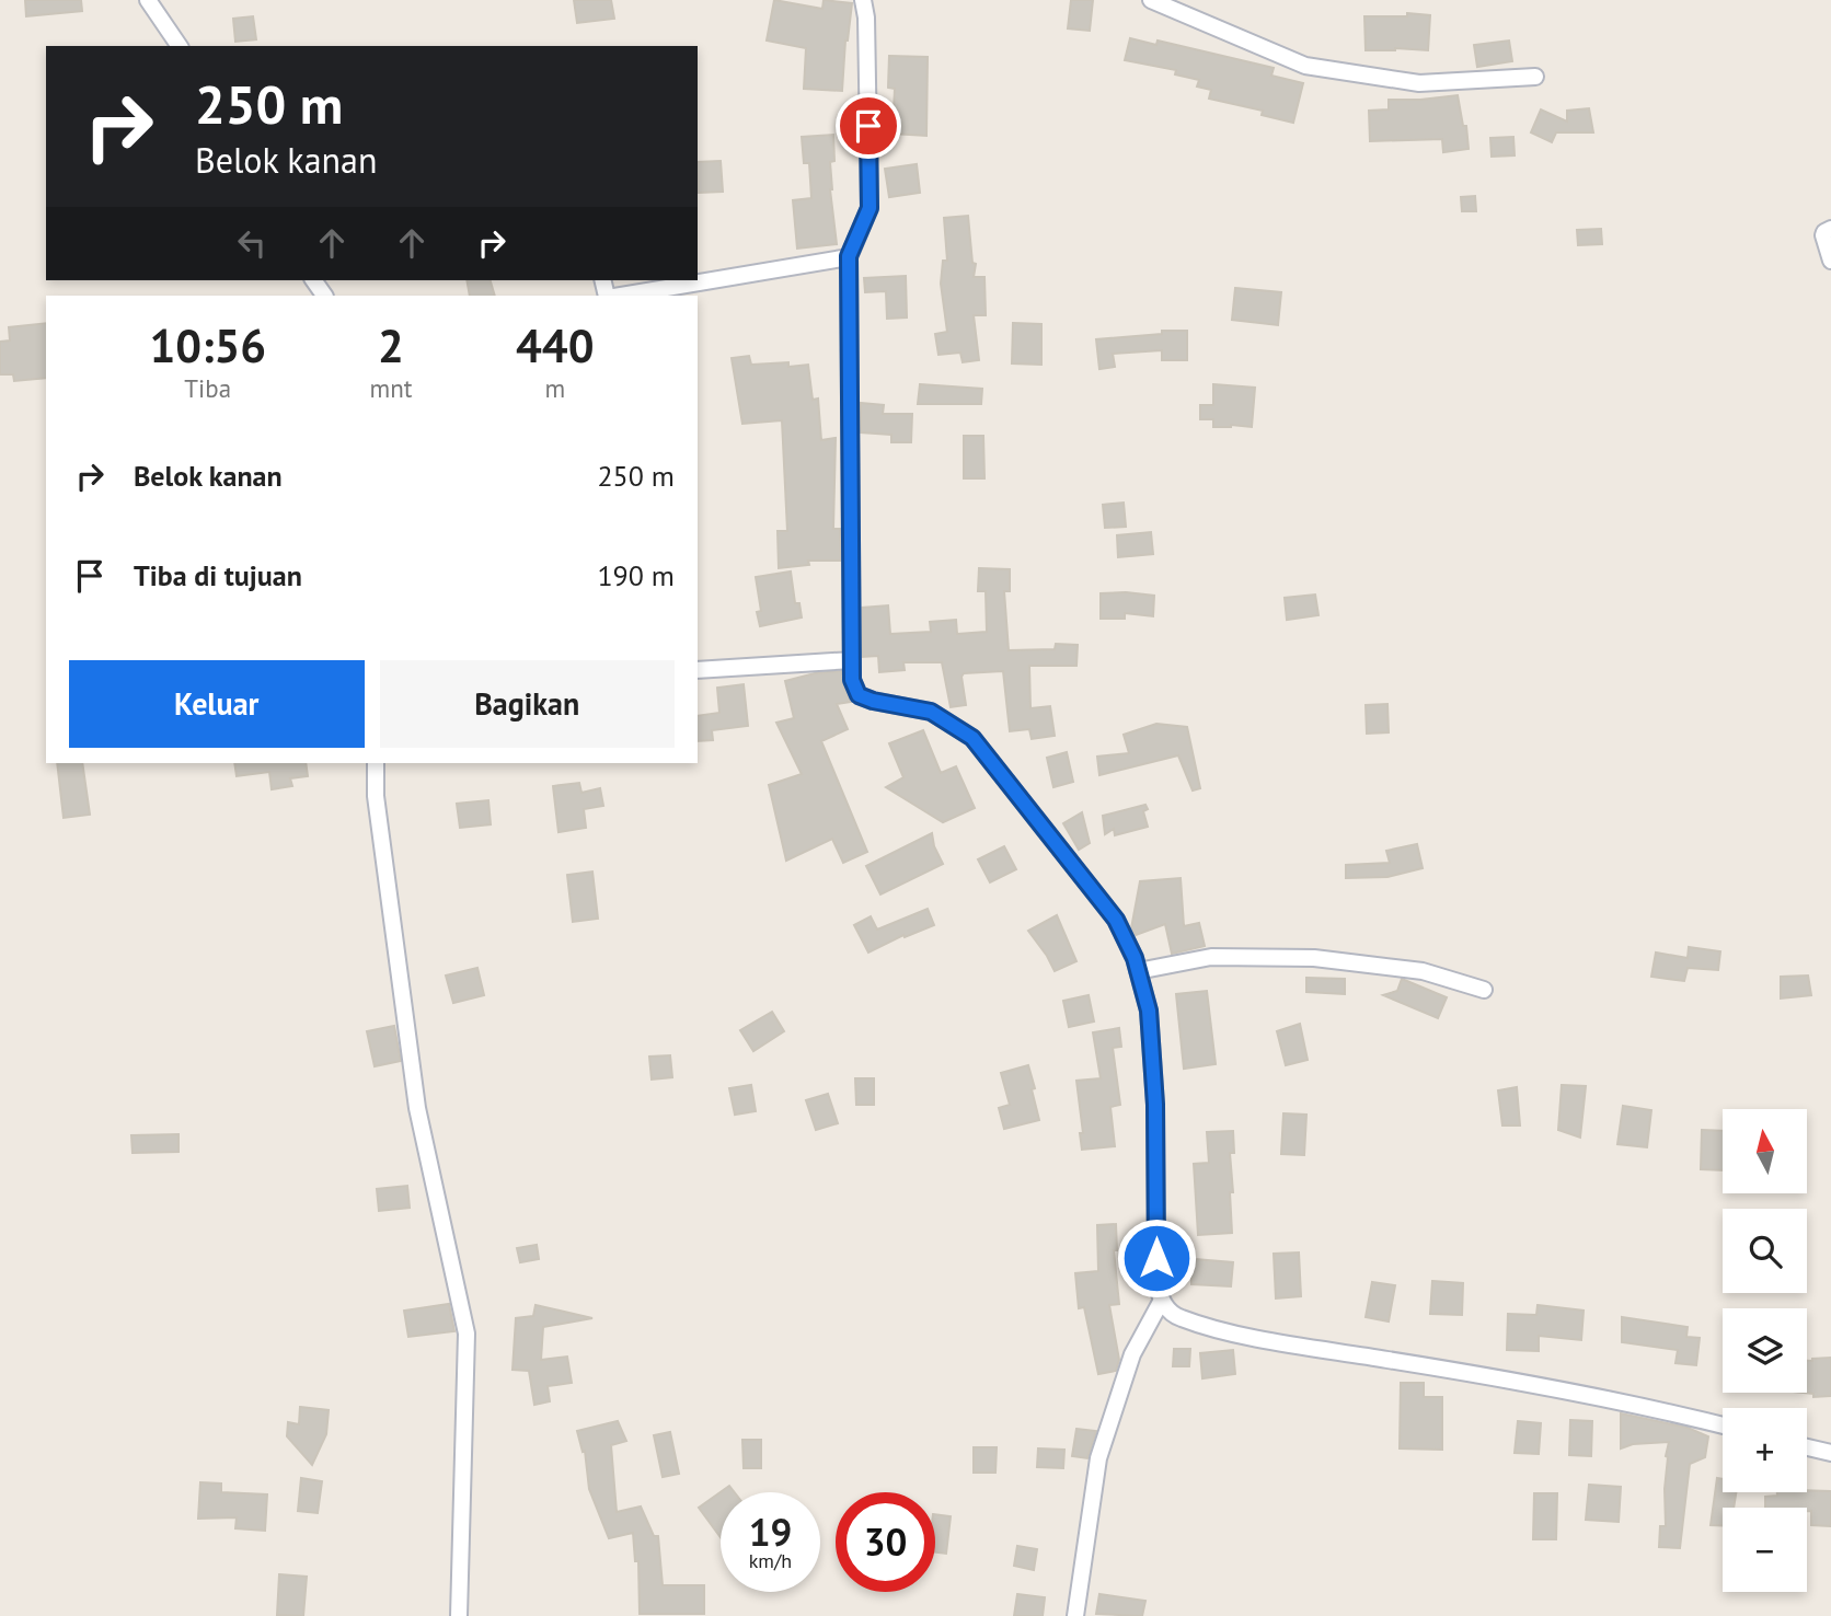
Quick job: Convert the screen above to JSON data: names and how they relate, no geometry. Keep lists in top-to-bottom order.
{
  "north": "top",
  "page": {
    "turn": ["250 m", "Belok kanan"],
    "eta": [
      "10:56",
      "Tiba",
      "2",
      "mnt",
      "440",
      "m"
    ],
    "list": [
      {
        "name": "Belok kanan",
        "value": "250 m"
      },
      {
        "name": "Tiba di tujuan",
        "value": "190 m"
      }
    ],
    "buttons": ["Keluar", "Bagikan"],
    "map_buttons": ["+", "−"],
    "speed": "19 km/h",
    "limit": "30"
  }
}
